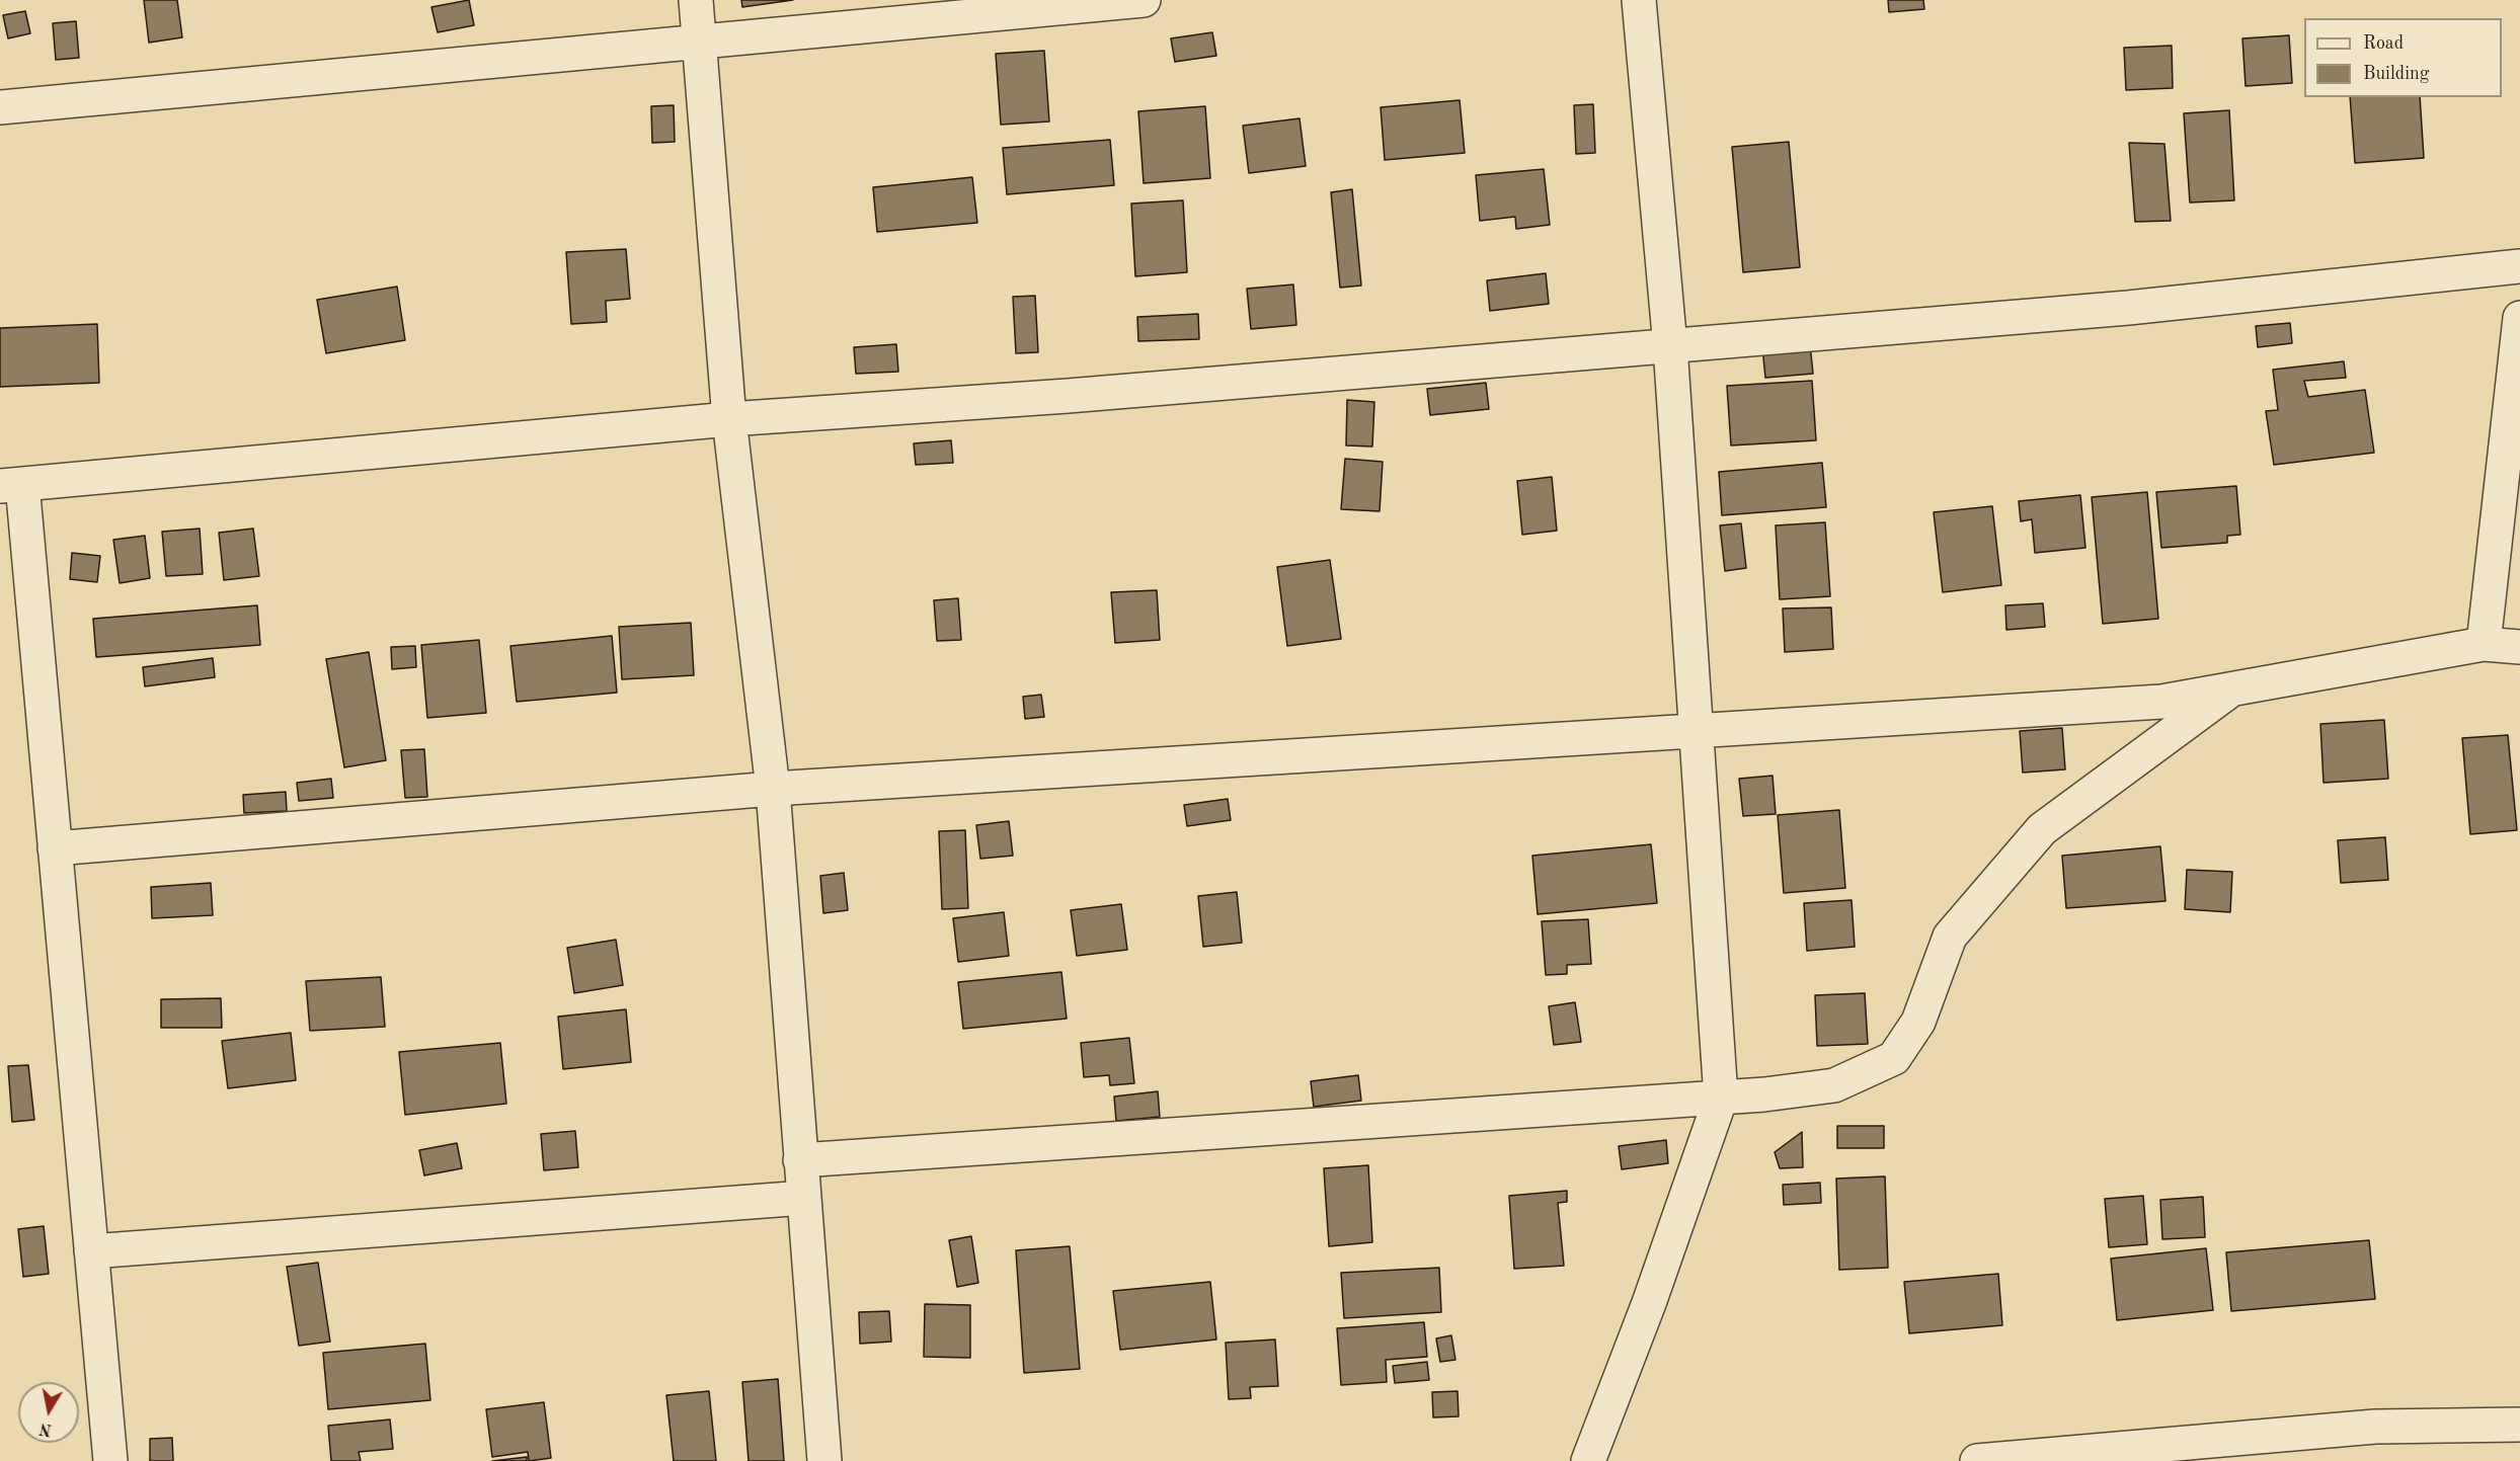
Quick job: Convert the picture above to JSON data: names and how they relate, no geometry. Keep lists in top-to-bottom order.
{
  "legend": ["Road", "Building"],
  "north": "bottom"
}
